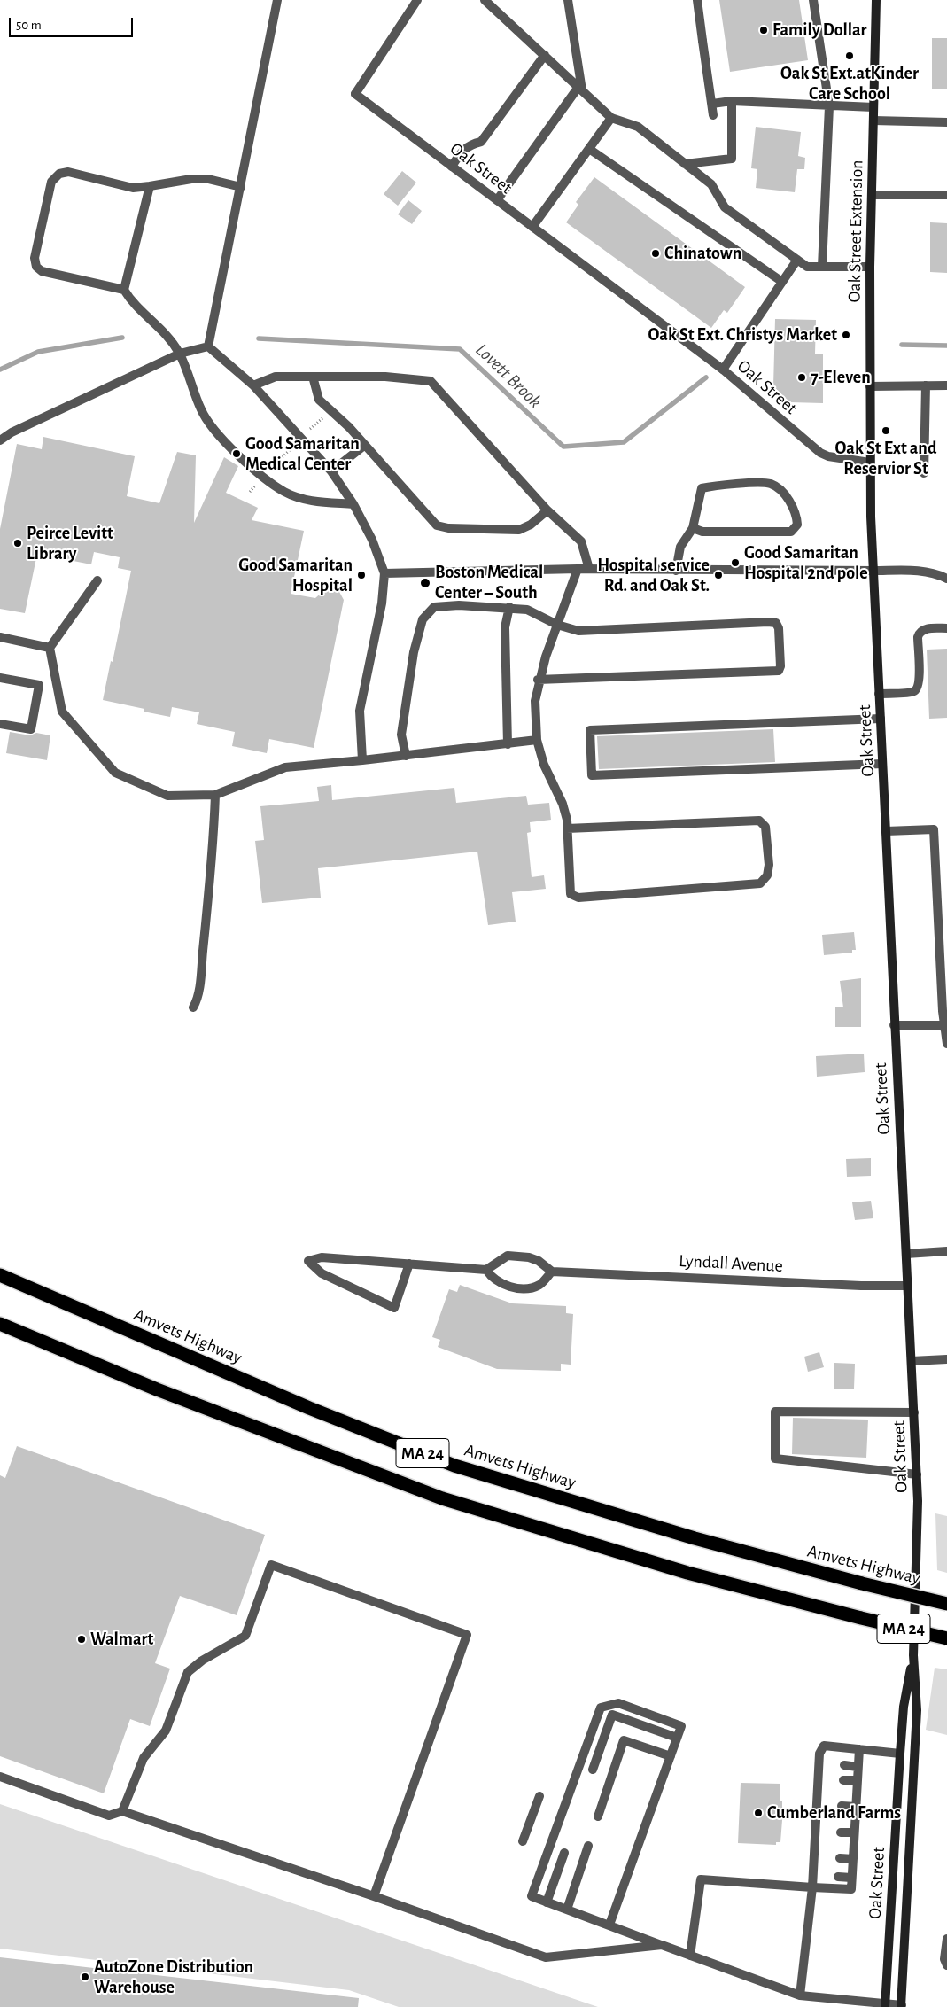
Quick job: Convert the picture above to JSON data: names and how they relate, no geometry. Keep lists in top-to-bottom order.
{
  "streets": {
    "highway": ["Amvets Highway", "MA 24"],
    "main road": ["Oak Street", "Oak Street Extension"],
    "street": ["Lyndall Avenue"]
  },
  "crossings": [
    ["Oak Street", "Oak Street Extension"],
    ["Oak Street", "Lyndall Avenue"]
  ],
  "water": ["Lovett Brook"],
  "places": [
    "Family Dollar",
    "Oak St Ext.atKinder Care School",
    "Chinatown",
    "Oak St Ext. Christys Market",
    "7-Eleven",
    "Oak St Ext and Reservior St",
    "Good Samaritan Medical Center",
    "Peirce Levitt Library",
    "Good Samaritan Hospital 2nd pole",
    "Good Samaritan Hospital",
    "Hospital service Rd. and Oak St.",
    "Boston Medical Center – South",
    "Walmart",
    "Cumberland Farms",
    "AutoZone Distribution Warehouse"
  ],
  "scale_bar": "50 m"
}
